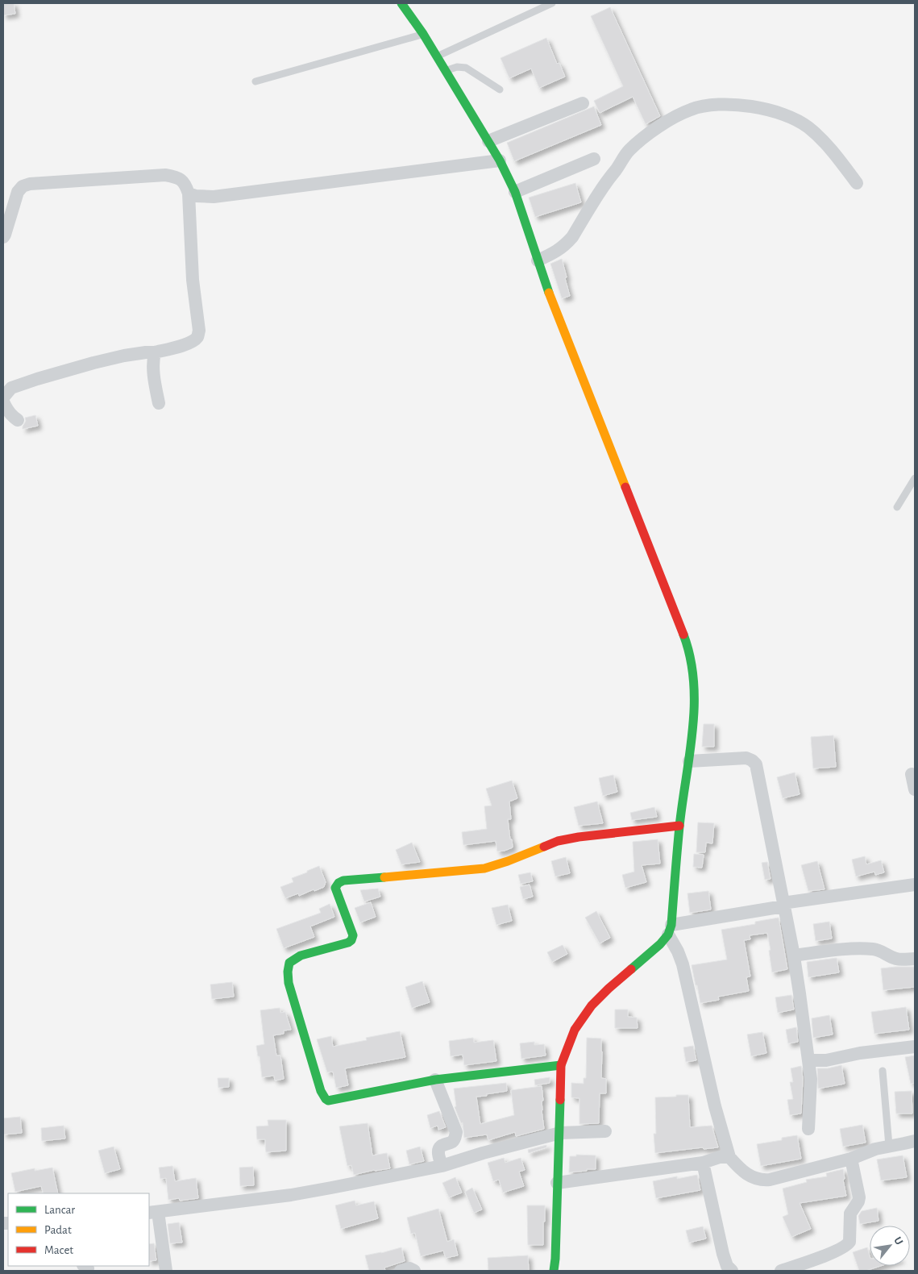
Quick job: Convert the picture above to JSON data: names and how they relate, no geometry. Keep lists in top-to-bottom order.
{
  "legend": ["Lancar", "Padat", "Macet"],
  "north": "top right"
}
